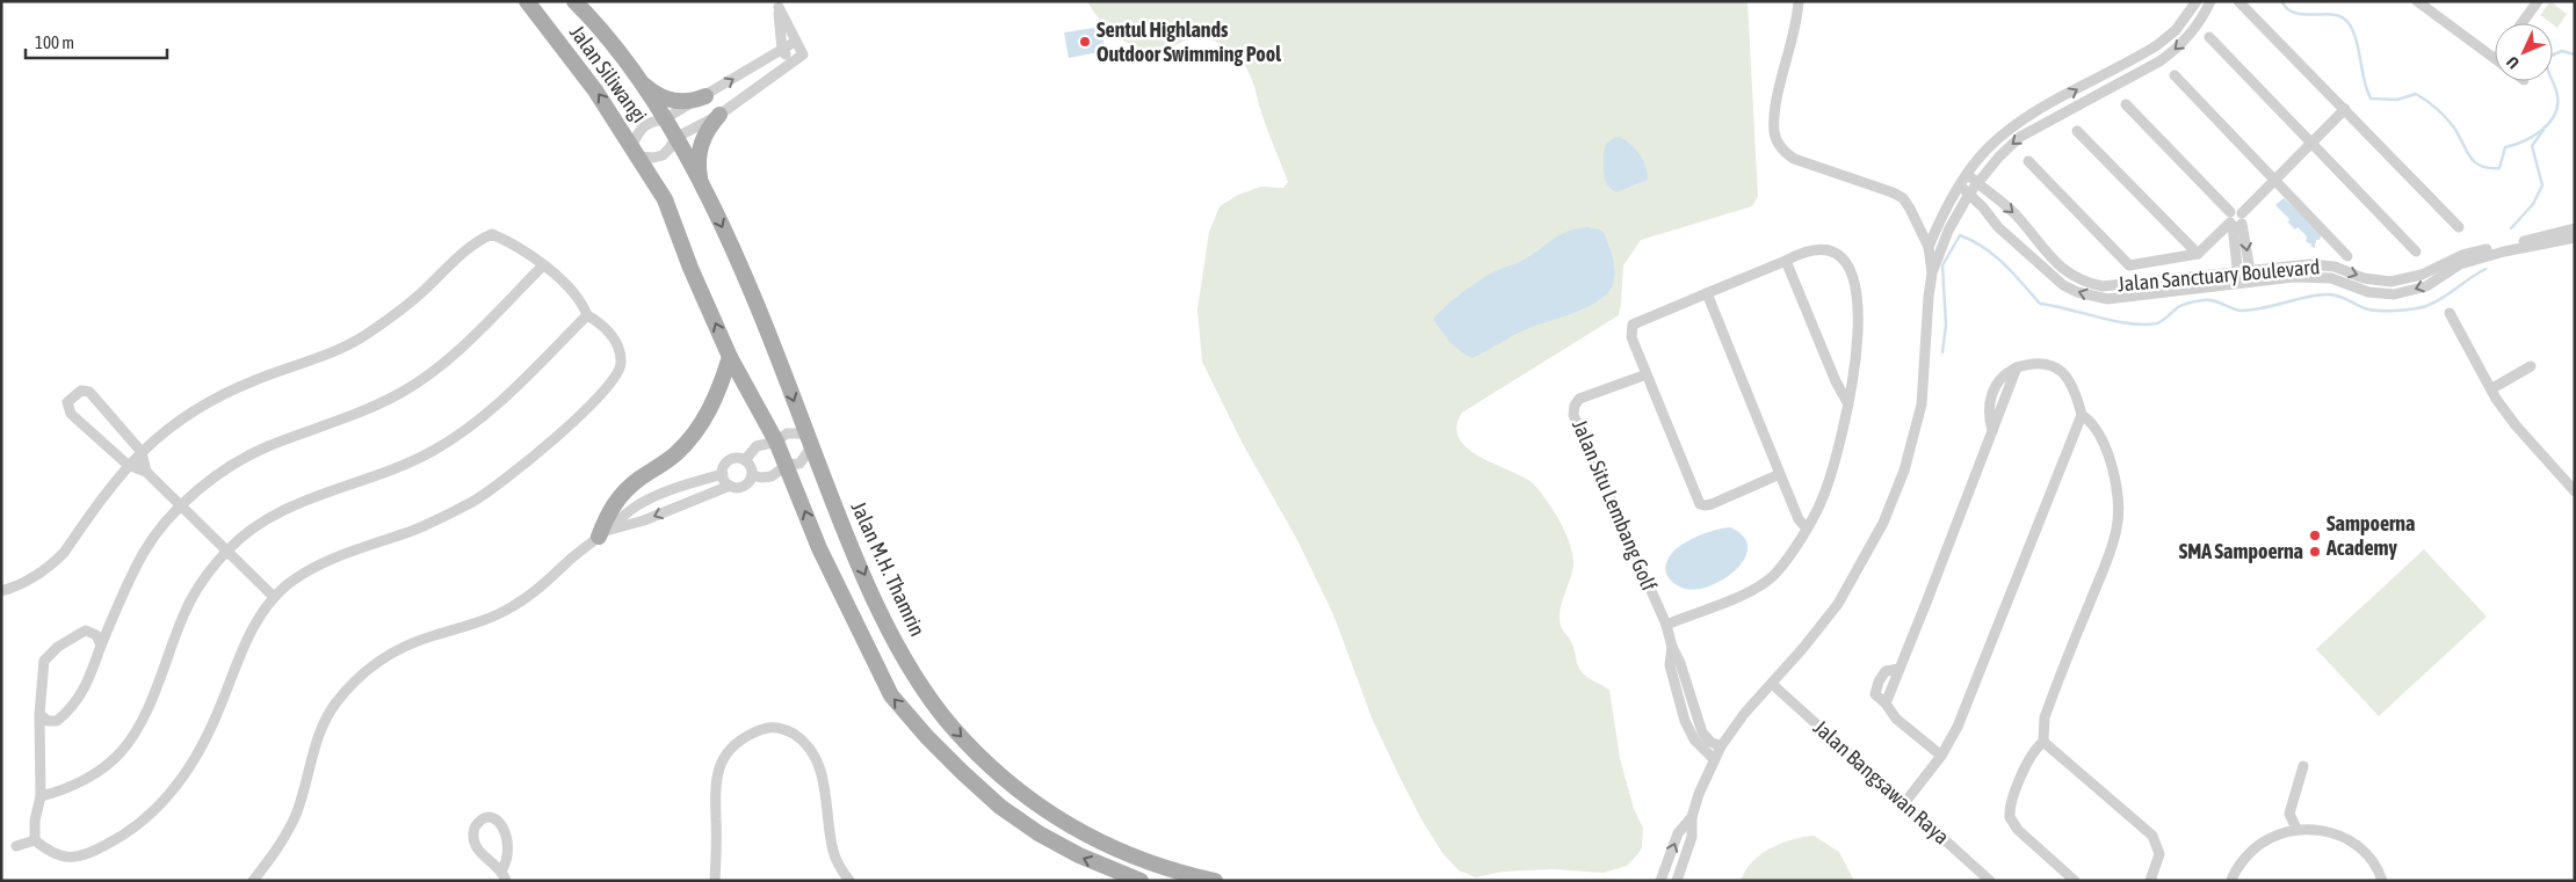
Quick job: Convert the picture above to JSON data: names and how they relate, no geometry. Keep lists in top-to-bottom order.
{
  "streets": {
    "main road": ["Jalan Siliwangi", "Jalan M.H. Thamrin"],
    "street": ["Jalan Sanctuary Boulevard", "Jalan Situ Lembang Golf", "Jalan Bangsawan Raya"]
  },
  "crossings": [
    ["Jalan Siliwangi", "Jalan M.H. Thamrin"]
  ],
  "places": ["Sentul Highlands Outdoor Swimming Pool", "Sampoerna Academy", "SMA Sampoerna"],
  "scale_bar": "100 m",
  "north": "bottom left"
}
